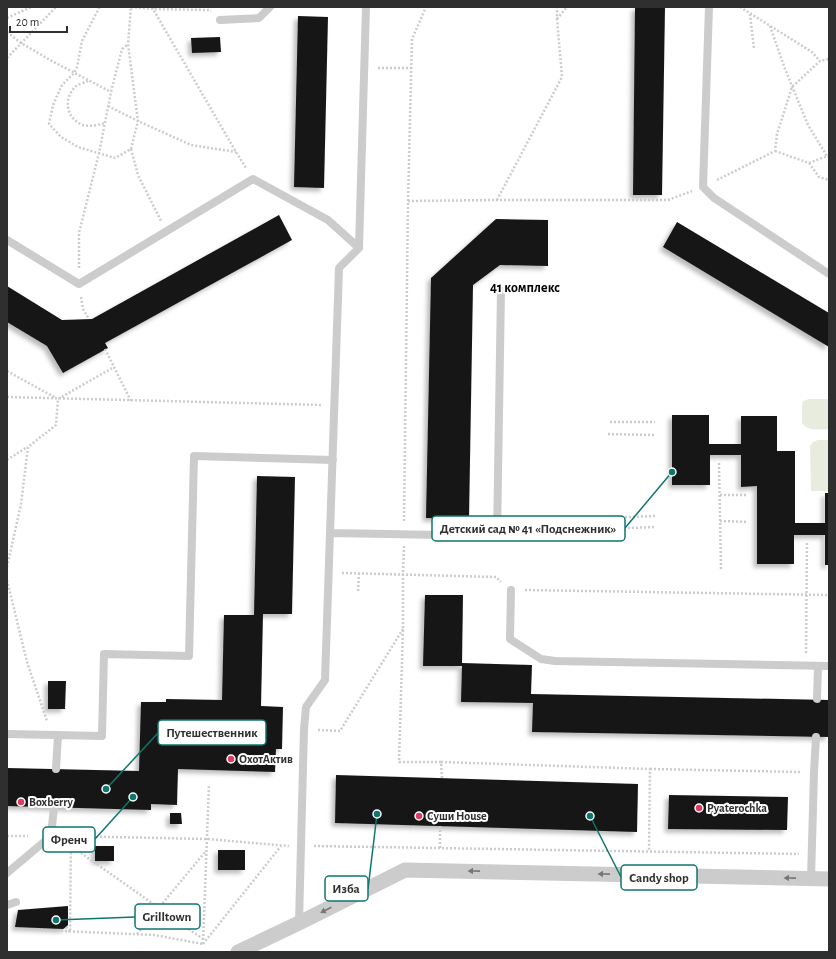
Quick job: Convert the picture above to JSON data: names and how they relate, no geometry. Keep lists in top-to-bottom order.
{
  "districts": ["41 комплекс"],
  "places": [
    "Детский сад № 41 «Подснежник»",
    "ОхотАктив",
    "Путешественник",
    "Френч",
    "Boxberry",
    "Pyaterochka",
    "Изба",
    "Суши House",
    "Candy shop",
    "Grilltown"
  ],
  "scale_bar": "20 m"
}
